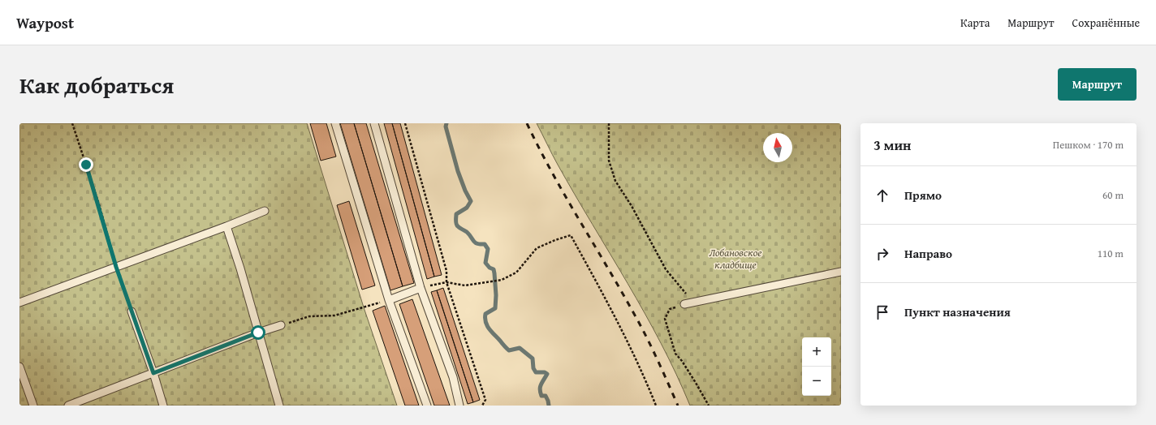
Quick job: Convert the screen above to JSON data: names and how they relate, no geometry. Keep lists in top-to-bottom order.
{
  "parks": ["Лобановское кладбище"],
  "north": "top",
  "page": {
    "header": "Waypost",
    "nav": ["Карта", "Маршрут", "Сохранённые"],
    "title": "Как добраться",
    "buttons": "Маршрут",
    "heading": ["3 мин", "Пешком · 170 m"],
    "list": [
      ["Прямо", "60 m"],
      ["Направо", "110 m"],
      "Пункт назначения"
    ],
    "map_buttons": ["+", "−"]
  }
}
